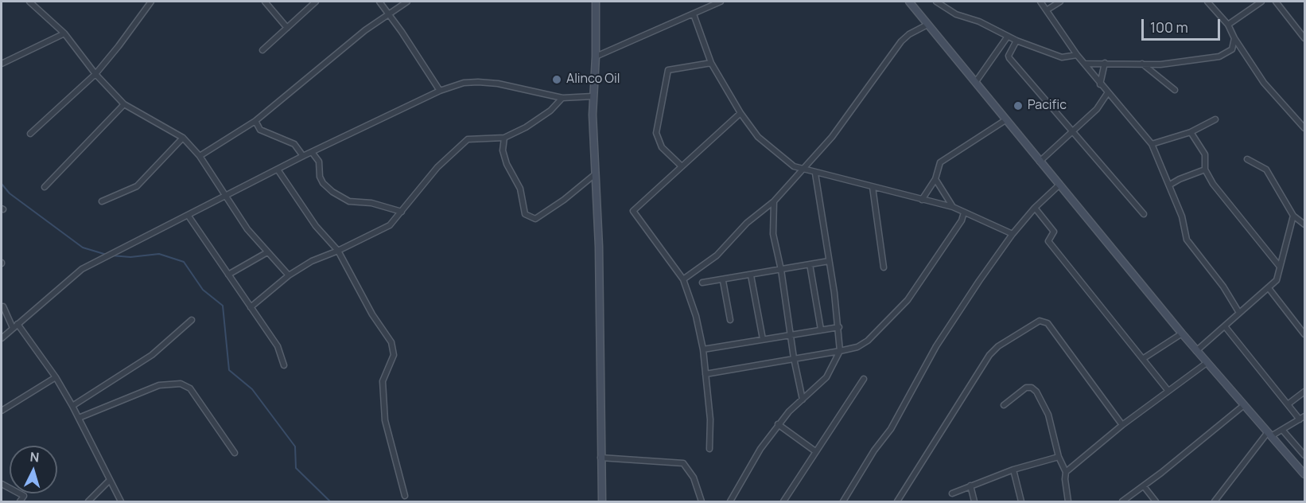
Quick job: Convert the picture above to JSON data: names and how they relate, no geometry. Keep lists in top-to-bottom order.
{
  "places": ["Alinco Oil", "Pacific"],
  "scale_bar": "100 m",
  "north": "top"
}
